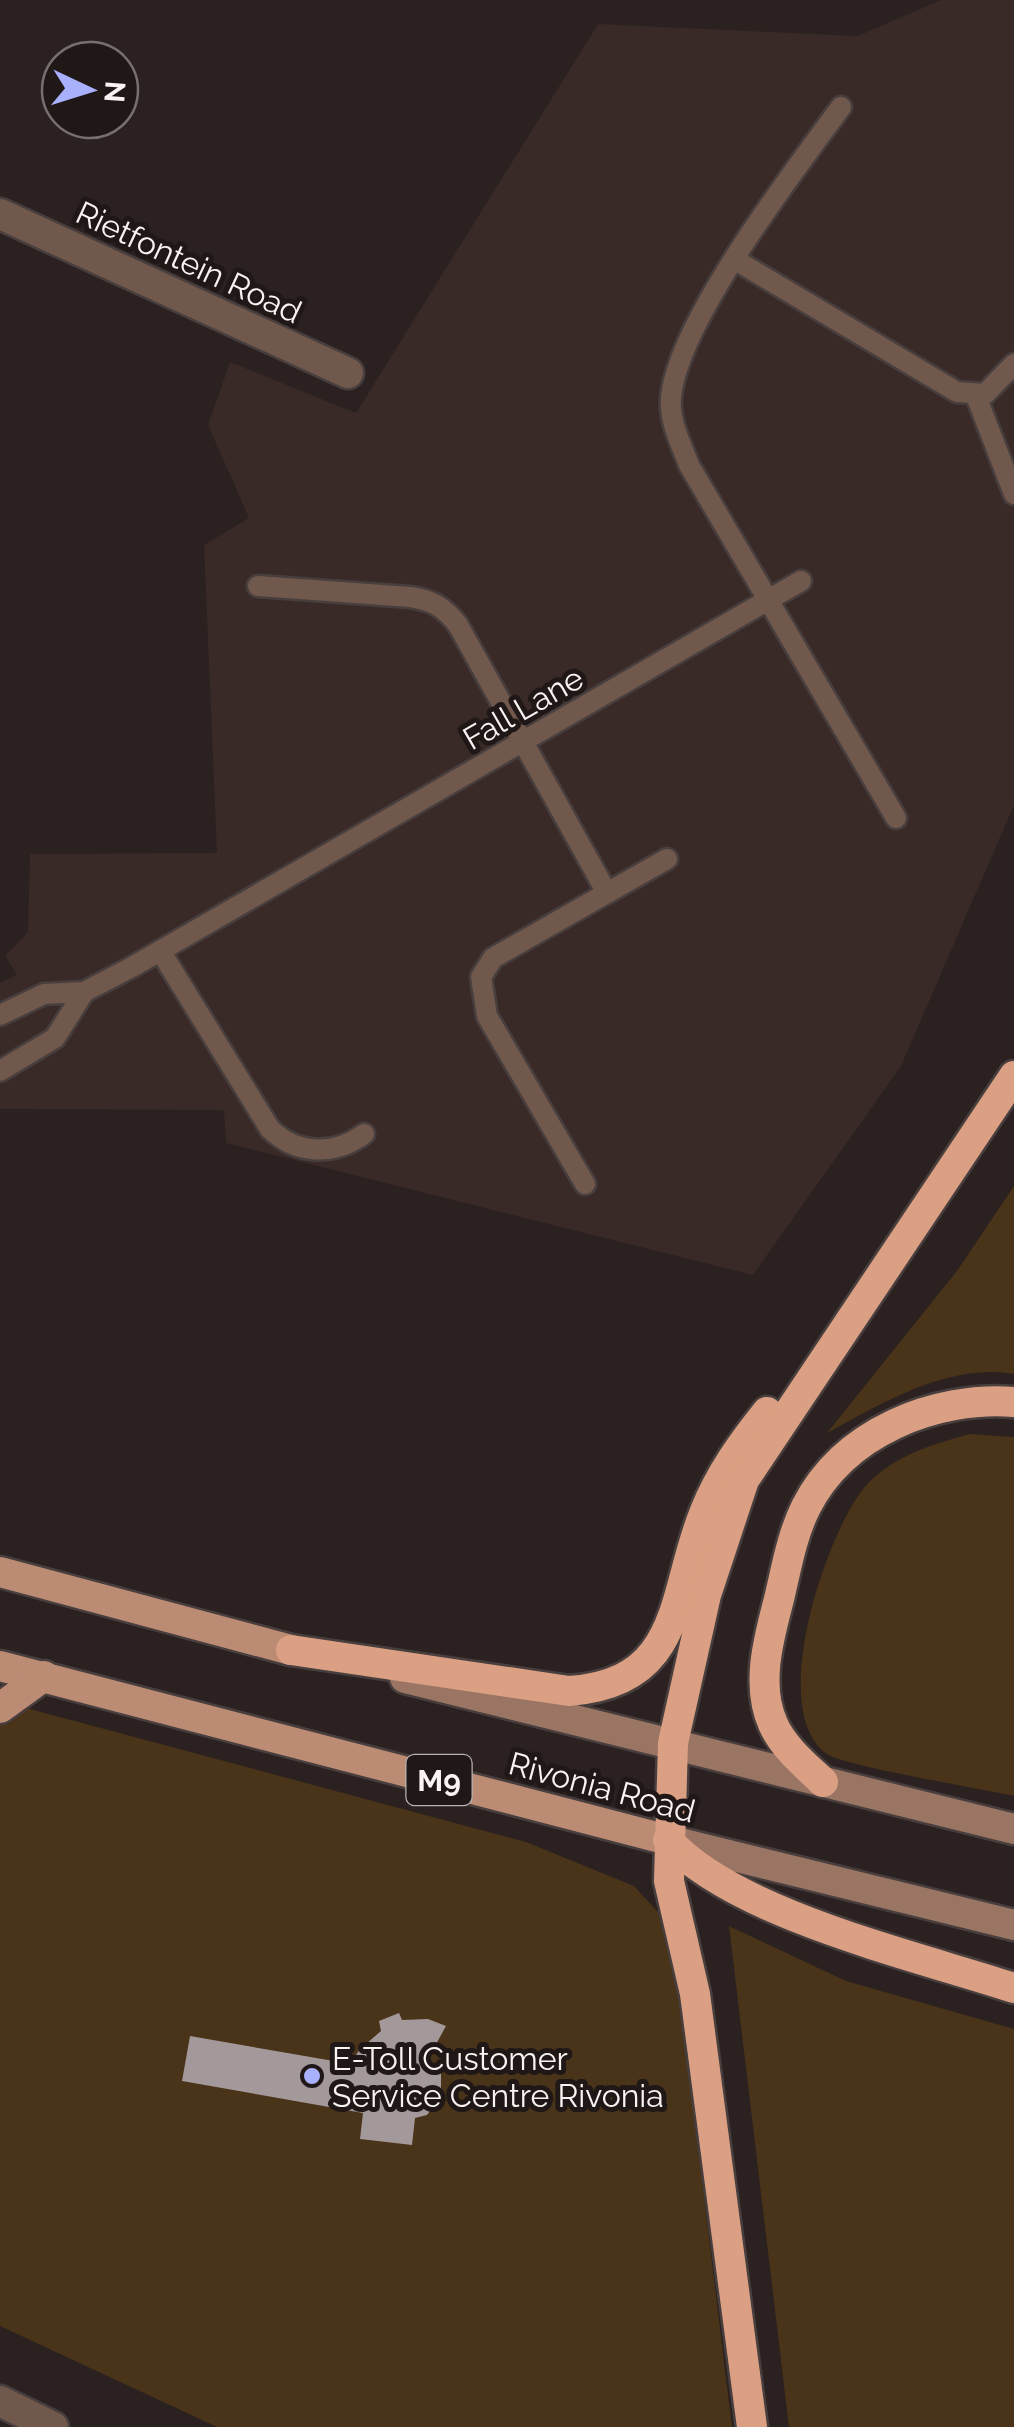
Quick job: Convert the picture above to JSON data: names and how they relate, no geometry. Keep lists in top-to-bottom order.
{
  "streets": {
    "main road": ["M9", "Rivonia Road"],
    "street": ["Rietfontein Road"],
    "lane": ["Fall Lane"]
  },
  "places": ["E-Toll Customer Service Centre Rivonia"],
  "north": "right"
}
